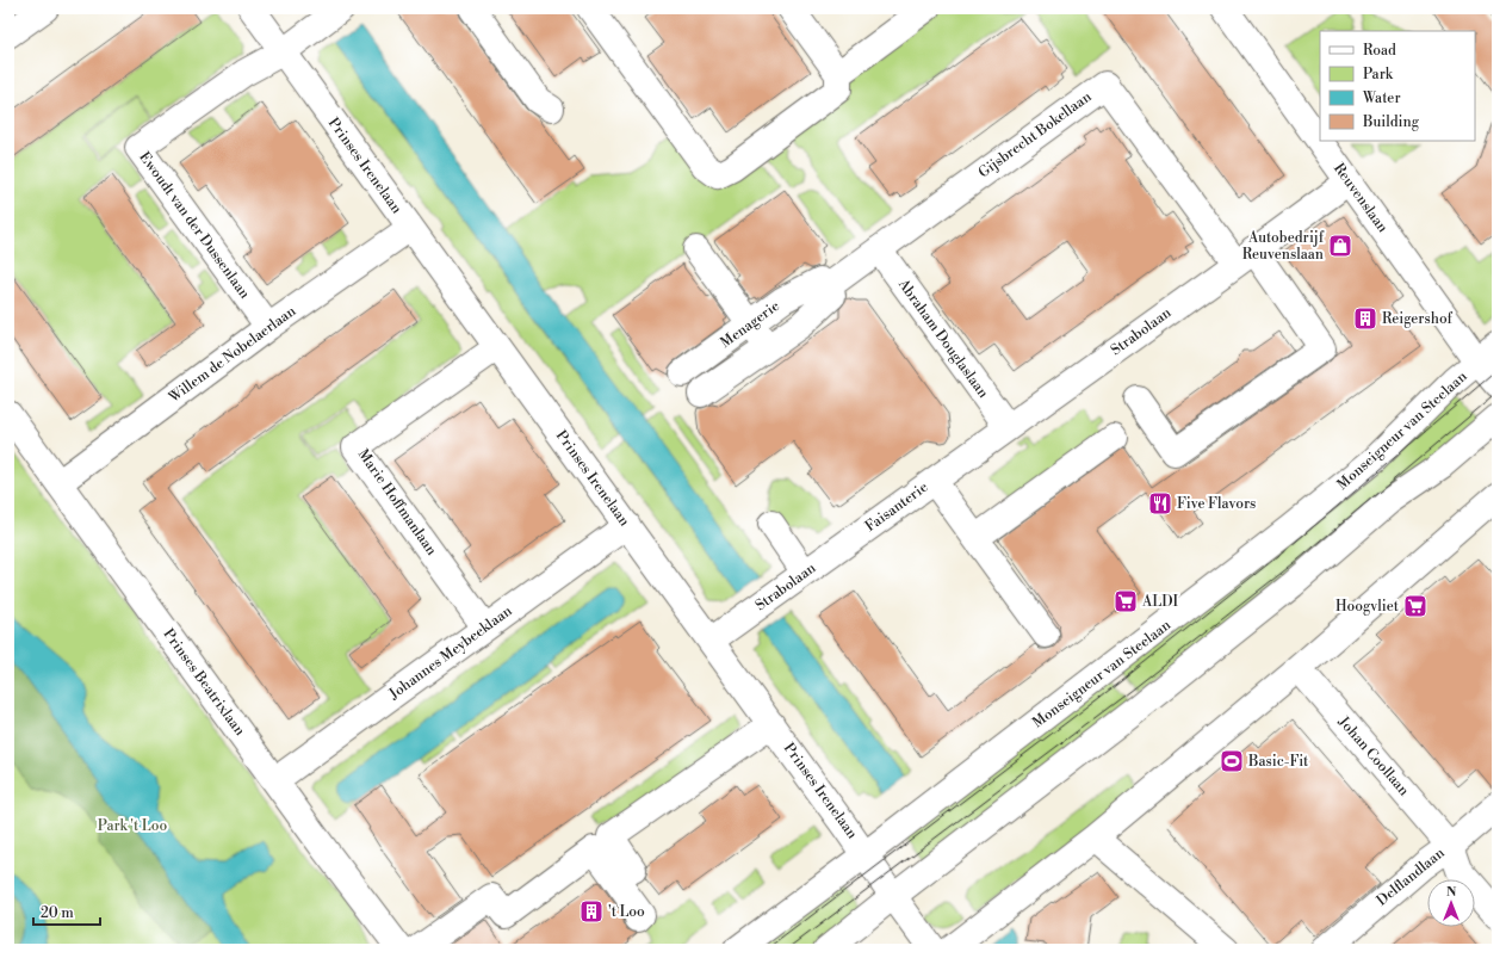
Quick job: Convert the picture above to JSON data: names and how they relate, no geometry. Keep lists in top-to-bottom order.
{
  "streets": {
    "street": [
      "Gijsbrecht Bokellaan",
      "Prinses Irenelaan",
      "Reuvenslaan",
      "Ewoudt van der Dussenlaan",
      "Menagerie",
      "Strabolaan",
      "Abraham Douglaslaan",
      "Willem de Nobelaerlaan",
      "Monseigneur van Steelaan",
      "Marie Hoffmanlaan",
      "Faisanterie",
      "Johannes Meybeeklaan",
      "Prinses Beatrixlaan",
      "Johan Coollaan",
      "Delflandlaan"
    ]
  },
  "crossings": [
    ["Gijsbrecht Bokellaan", "Menagerie"],
    ["Gijsbrecht Bokellaan", "Strabolaan"],
    ["Gijsbrecht Bokellaan", "Abraham Douglaslaan"],
    ["Prinses Irenelaan", "Ewoudt van der Dussenlaan"],
    ["Prinses Irenelaan", "Strabolaan"],
    ["Prinses Irenelaan", "Willem de Nobelaerlaan"],
    ["Prinses Irenelaan", "Monseigneur van Steelaan"],
    ["Prinses Irenelaan", "Marie Hoffmanlaan"],
    ["Prinses Irenelaan", "Johannes Meybeeklaan"],
    ["Reuvenslaan", "Strabolaan"],
    ["Reuvenslaan", "Monseigneur van Steelaan"],
    ["Ewoudt van der Dussenlaan", "Willem de Nobelaerlaan"],
    ["Menagerie", "Abraham Douglaslaan"],
    ["Strabolaan", "Abraham Douglaslaan"],
    ["Strabolaan", "Faisanterie"],
    ["Willem de Nobelaerlaan", "Prinses Beatrixlaan"],
    ["Marie Hoffmanlaan", "Johannes Meybeeklaan"],
    ["Johannes Meybeeklaan", "Prinses Beatrixlaan"],
    ["Johan Coollaan", "Delflandlaan"]
  ],
  "parks": ["Park 't Loo"],
  "places": {
    "shop": ["Autobedrijf Reuvenslaan"],
    "building": ["Reigershof", "'t Loo"],
    "restaurant": ["Five Flavors"],
    "supermarket": ["ALDI", "Hoogvliet"],
    "sports": ["Basic-Fit"]
  },
  "legend": [
    "Road",
    "Park",
    "Water",
    "Building"
  ],
  "scale_bar": "20 m",
  "north": "top"
}
